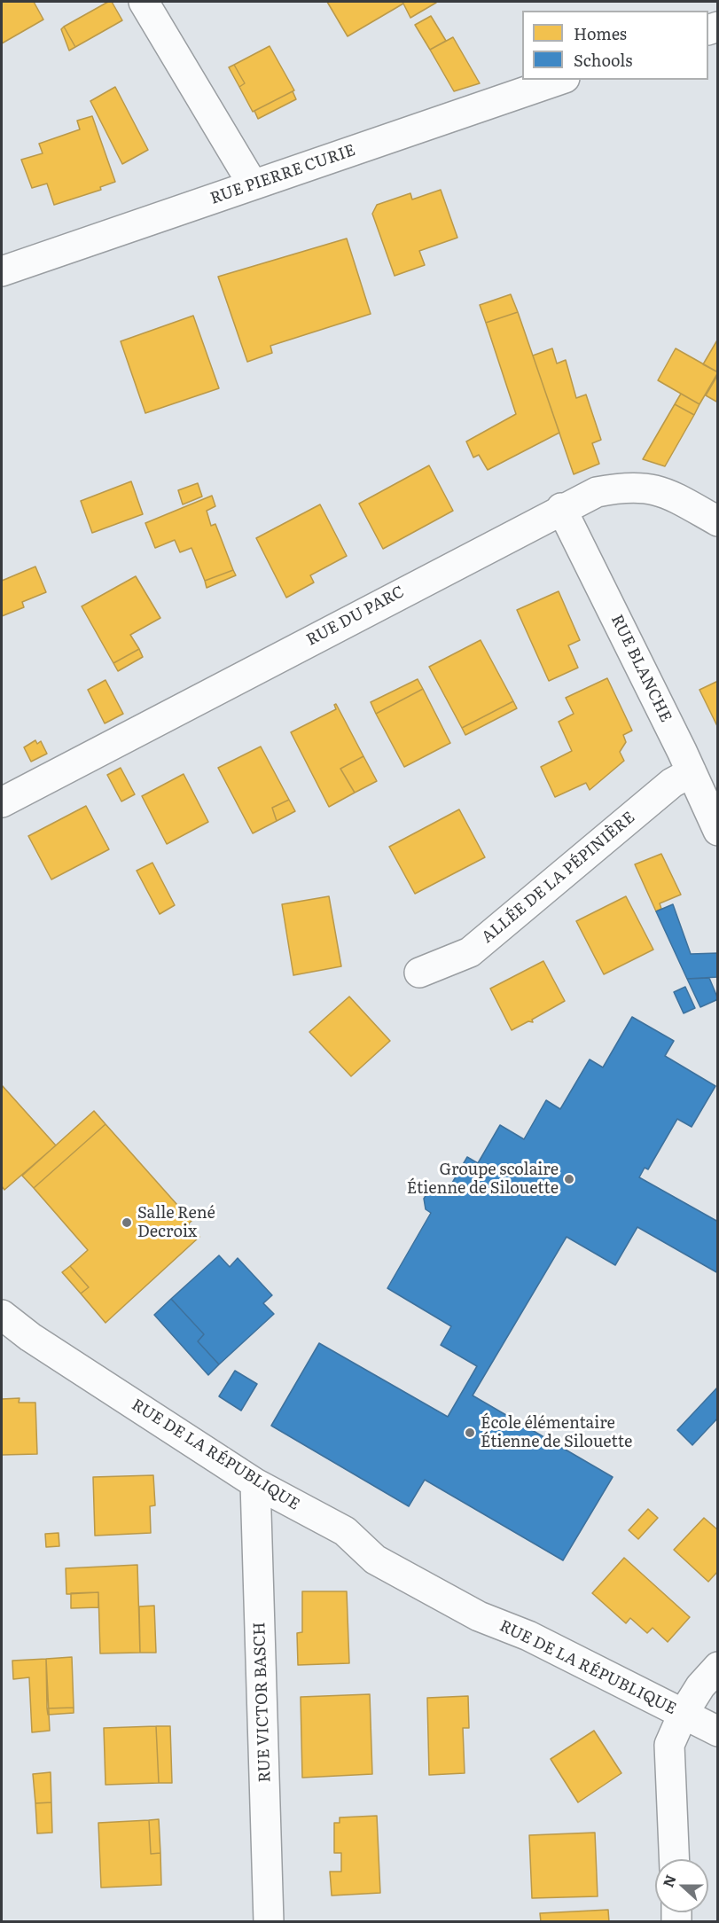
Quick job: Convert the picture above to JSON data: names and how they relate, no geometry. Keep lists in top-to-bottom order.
{
  "streets": {
    "street": [
      "RUE PIERRE CURIE",
      "RUE DU PARC",
      "RUE BLANCHE",
      "ALLÉE DE LA PÉPINIÈRE",
      "RUE DE LA RÉPUBLIQUE",
      "RUE VICTOR BASCH"
    ]
  },
  "crossings": [
    ["RUE DU PARC", "RUE BLANCHE"],
    ["RUE BLANCHE", "ALLÉE DE LA PÉPINIÈRE"],
    ["RUE DE LA RÉPUBLIQUE", "RUE VICTOR BASCH"]
  ],
  "places": ["Groupe scolaire Étienne de Silouette", "Salle René Decroix", "École élémentaire Étienne de Silouette"],
  "legend": ["Homes", "Schools"],
  "north": "left"
}
